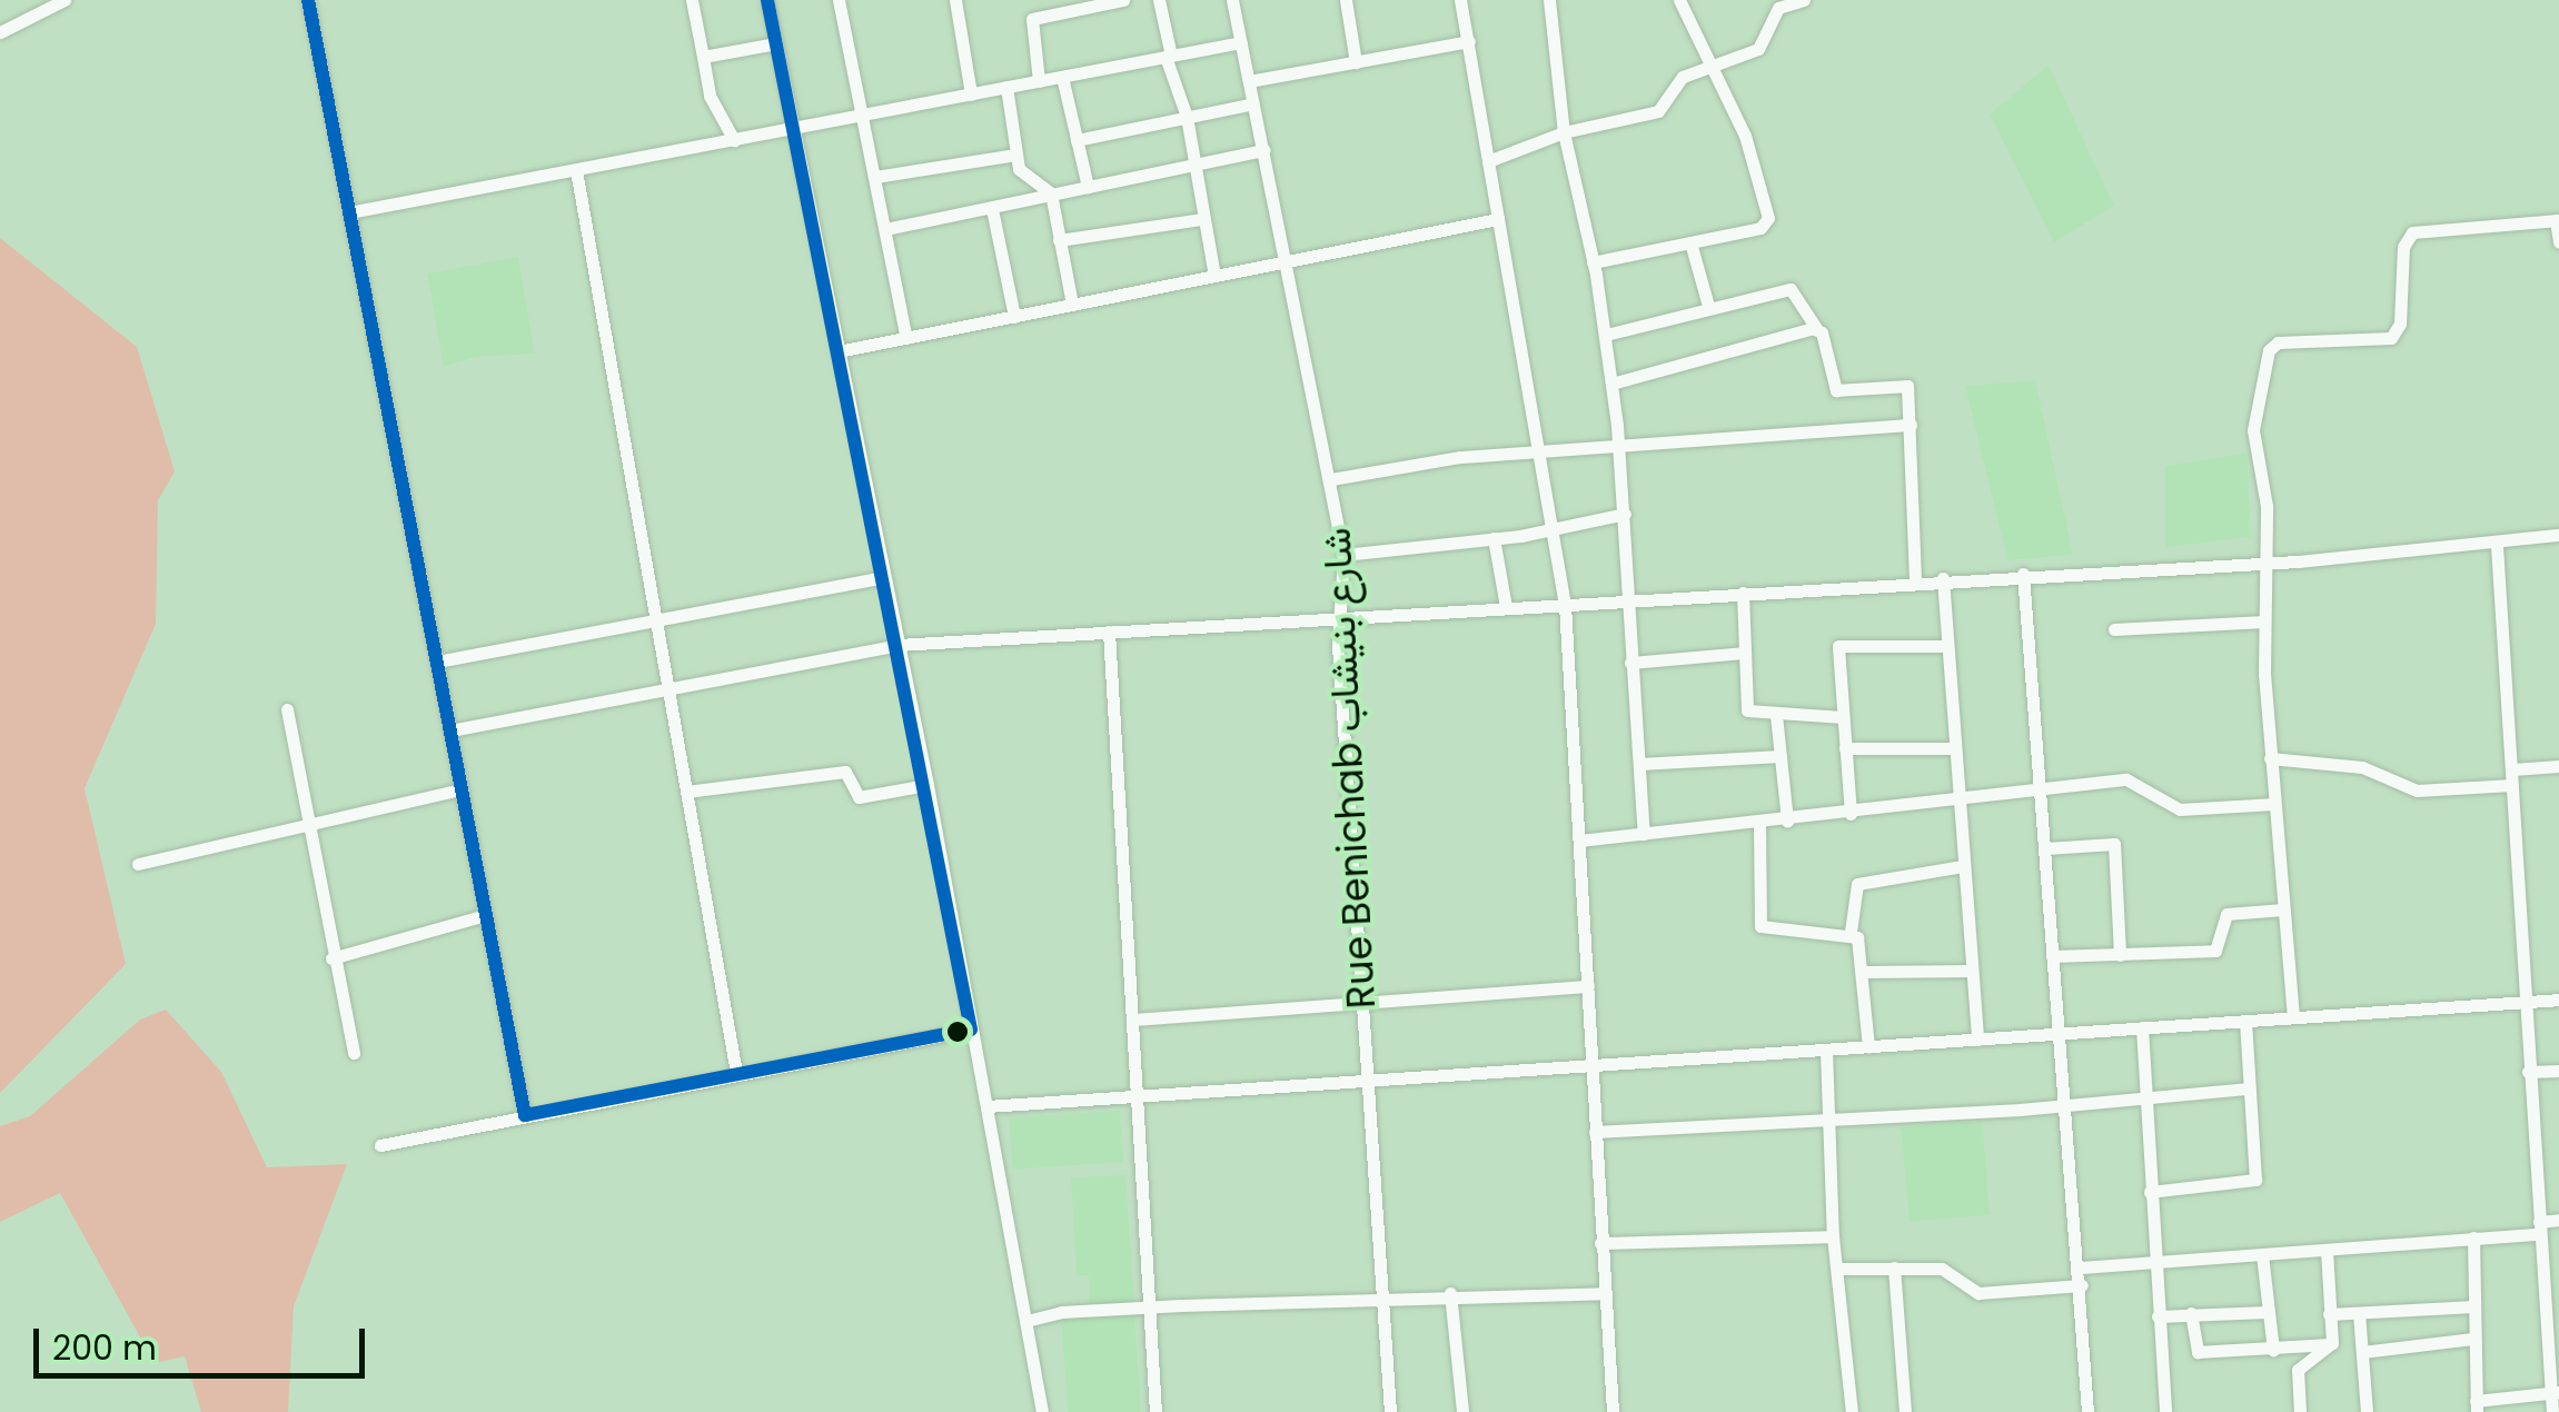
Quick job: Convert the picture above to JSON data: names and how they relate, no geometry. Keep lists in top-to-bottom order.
{
  "streets": {
    "street": ["Rue Benichab شارع بنيشاب"]
  },
  "scale_bar": "200 m"
}
